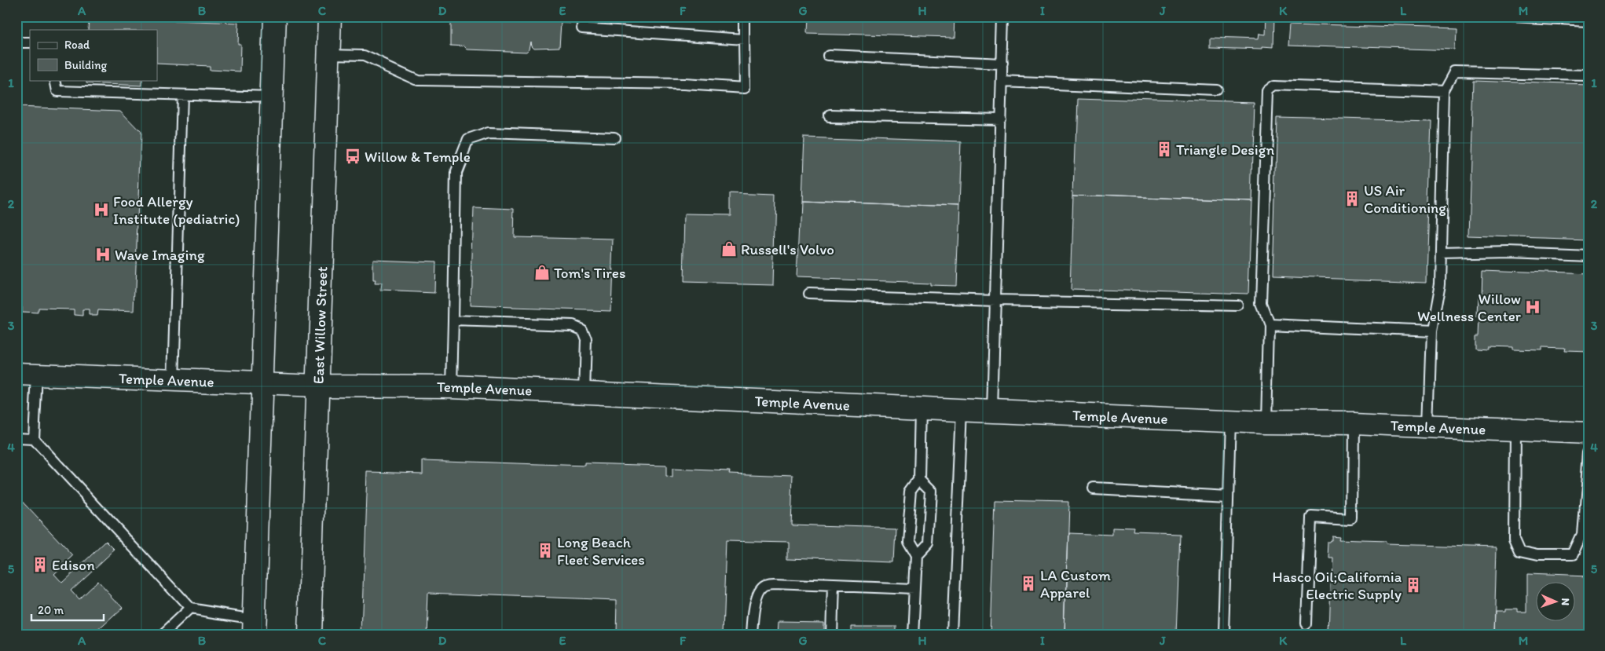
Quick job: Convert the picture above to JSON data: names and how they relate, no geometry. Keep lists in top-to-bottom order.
{
  "streets": {
    "main road": ["East Willow Street", "Temple Avenue"]
  },
  "crossings": [
    ["East Willow Street", "Temple Avenue"]
  ],
  "places": {
    "building": [
      "Triangle Design",
      "US Air Conditioning",
      "Long Beach Fleet Services",
      "Edison",
      "LA Custom Apparel",
      "Hasco Oil;California Electric Supply"
    ],
    "bus stop": ["Willow & Temple"],
    "hospital": ["Food Allergy Institute (pediatric)", "Wave Imaging", "Willow Wellness Center"],
    "shop": ["Russell's Volvo", "Tom's Tires"]
  },
  "legend": ["Road", "Building"],
  "scale_bar": "20 m",
  "north": "right",
  "grid": {
    "columns": [
      "A",
      "B",
      "C",
      "D",
      "E",
      "F",
      "G",
      "H",
      "I",
      "J",
      "K",
      "L",
      "M"
    ],
    "rows": [
      "1",
      "2",
      "3",
      "4",
      "5"
    ]
  }
}
